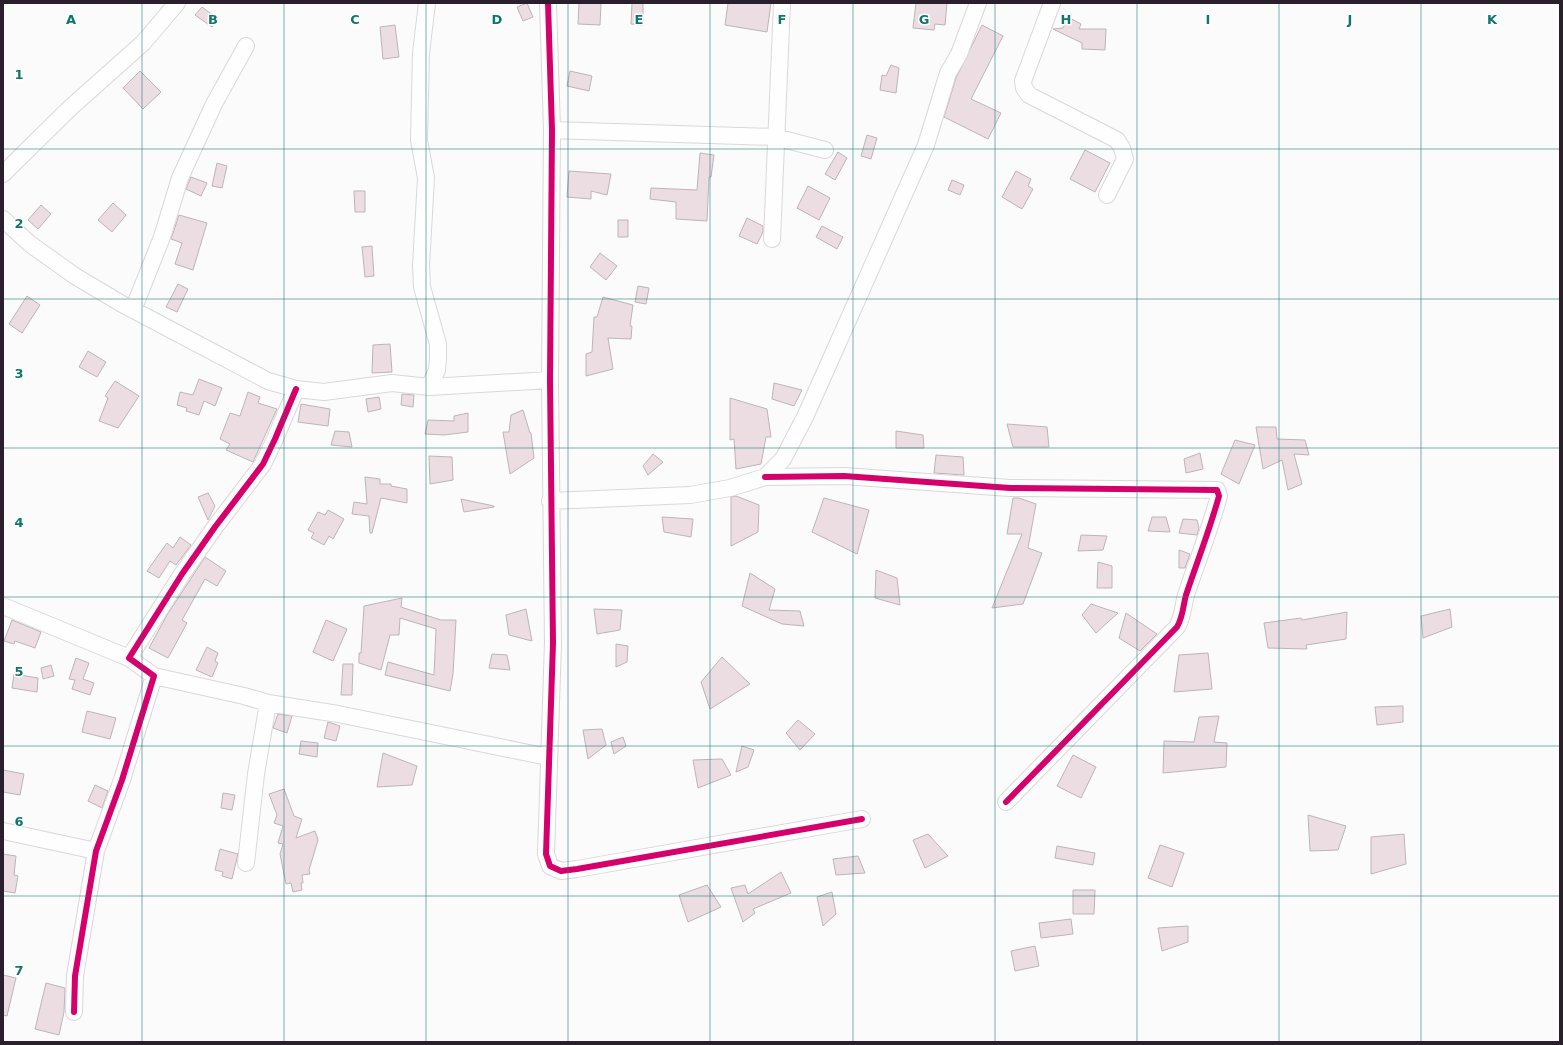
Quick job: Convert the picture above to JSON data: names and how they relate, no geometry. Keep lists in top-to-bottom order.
{
  "grid": {
    "columns": [
      "A",
      "B",
      "C",
      "D",
      "E",
      "F",
      "G",
      "H",
      "I",
      "J",
      "K"
    ],
    "rows": [
      "1",
      "2",
      "3",
      "4",
      "5",
      "6",
      "7"
    ]
  }
}
